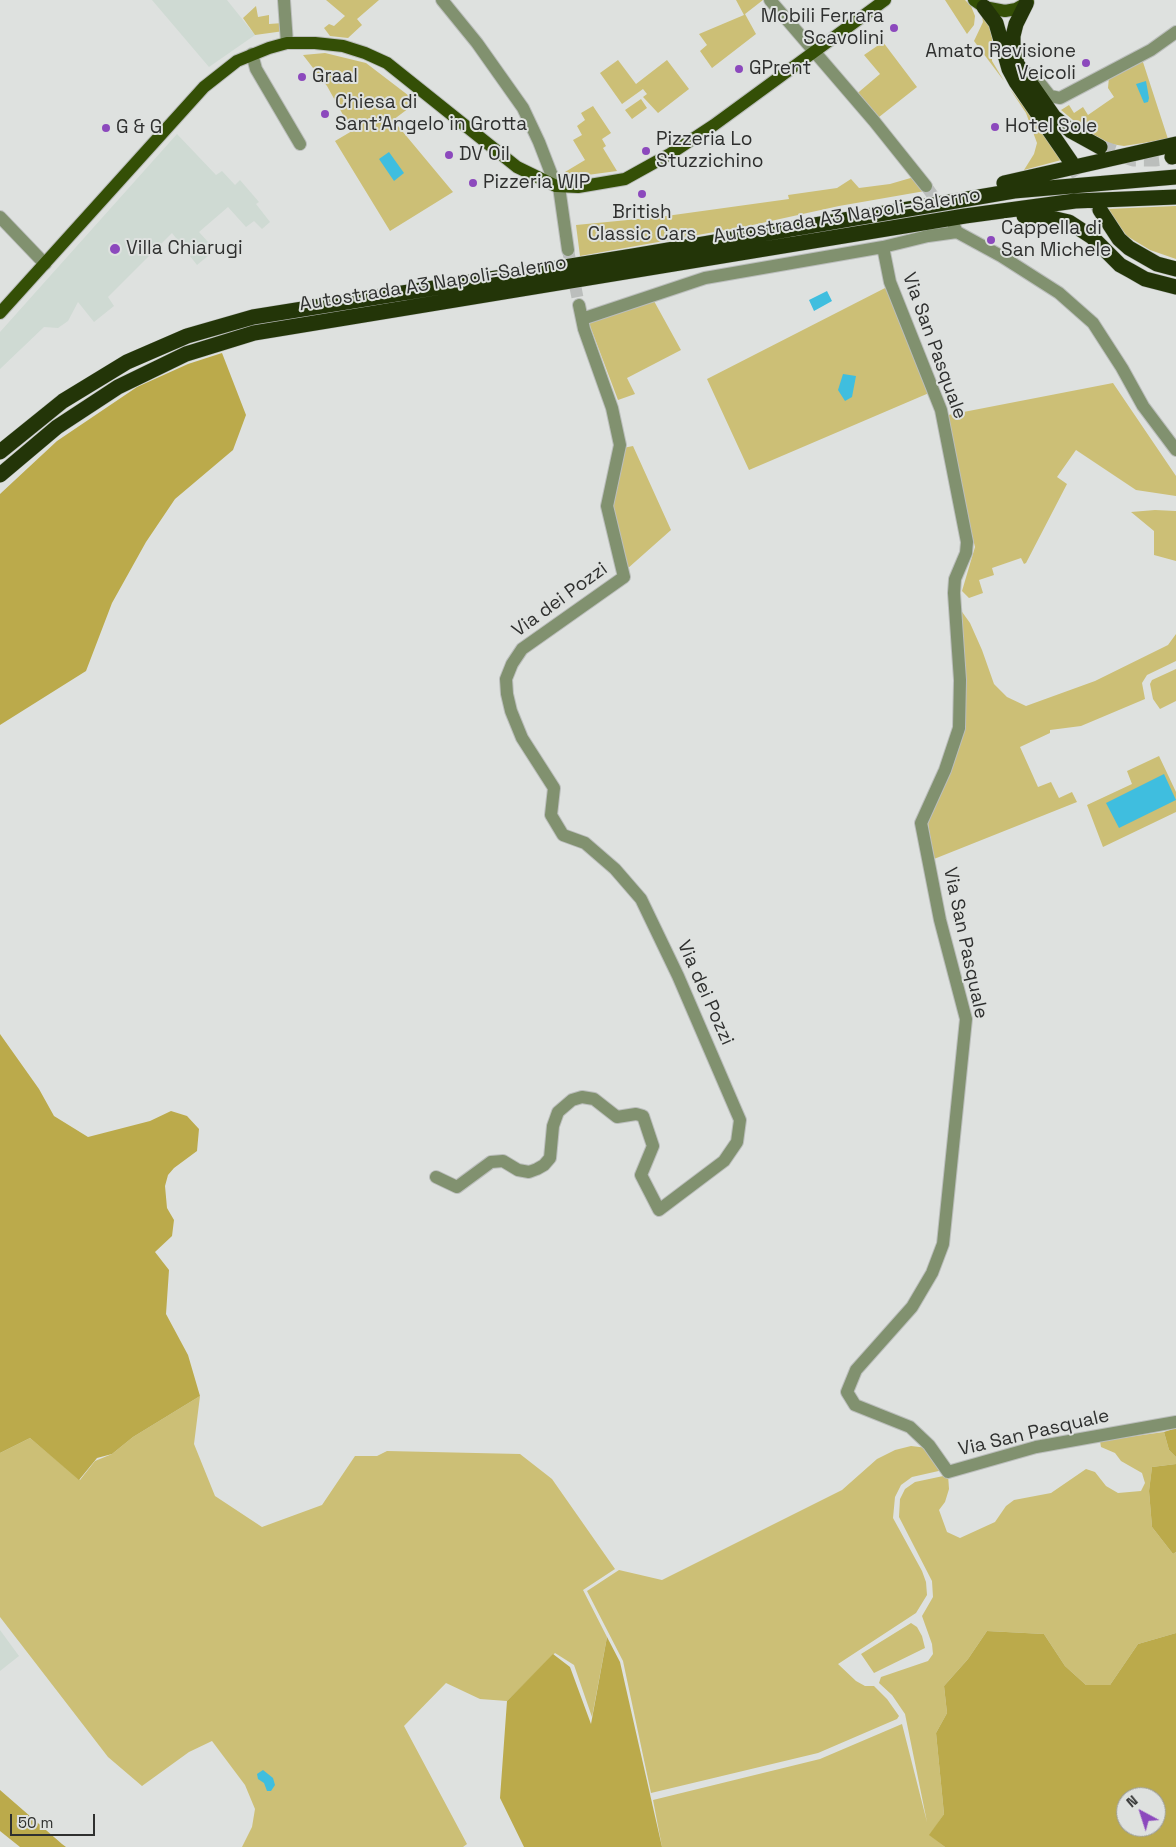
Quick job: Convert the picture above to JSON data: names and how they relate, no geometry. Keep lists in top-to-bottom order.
{
  "streets": {
    "highway": ["Autostrada A3 Napoli-Salerno"],
    "street": ["Via San Pasquale", "Via dei Pozzi"]
  },
  "places": [
    "Mobili Ferrara Scavolini",
    "Amato Revisione Veicoli",
    "GPrent",
    "Graal",
    "Chiesa di Sant'Angelo in Grotta",
    "Hotel Sole",
    "G & G",
    "Pizzeria Lo Stuzzichino",
    "DV Oil",
    "Pizzeria WIP",
    "British Classic Cars",
    "Cappella di San Michele",
    "Villa Chiarugi"
  ],
  "scale_bar": "50 m",
  "north": "top left"
}
